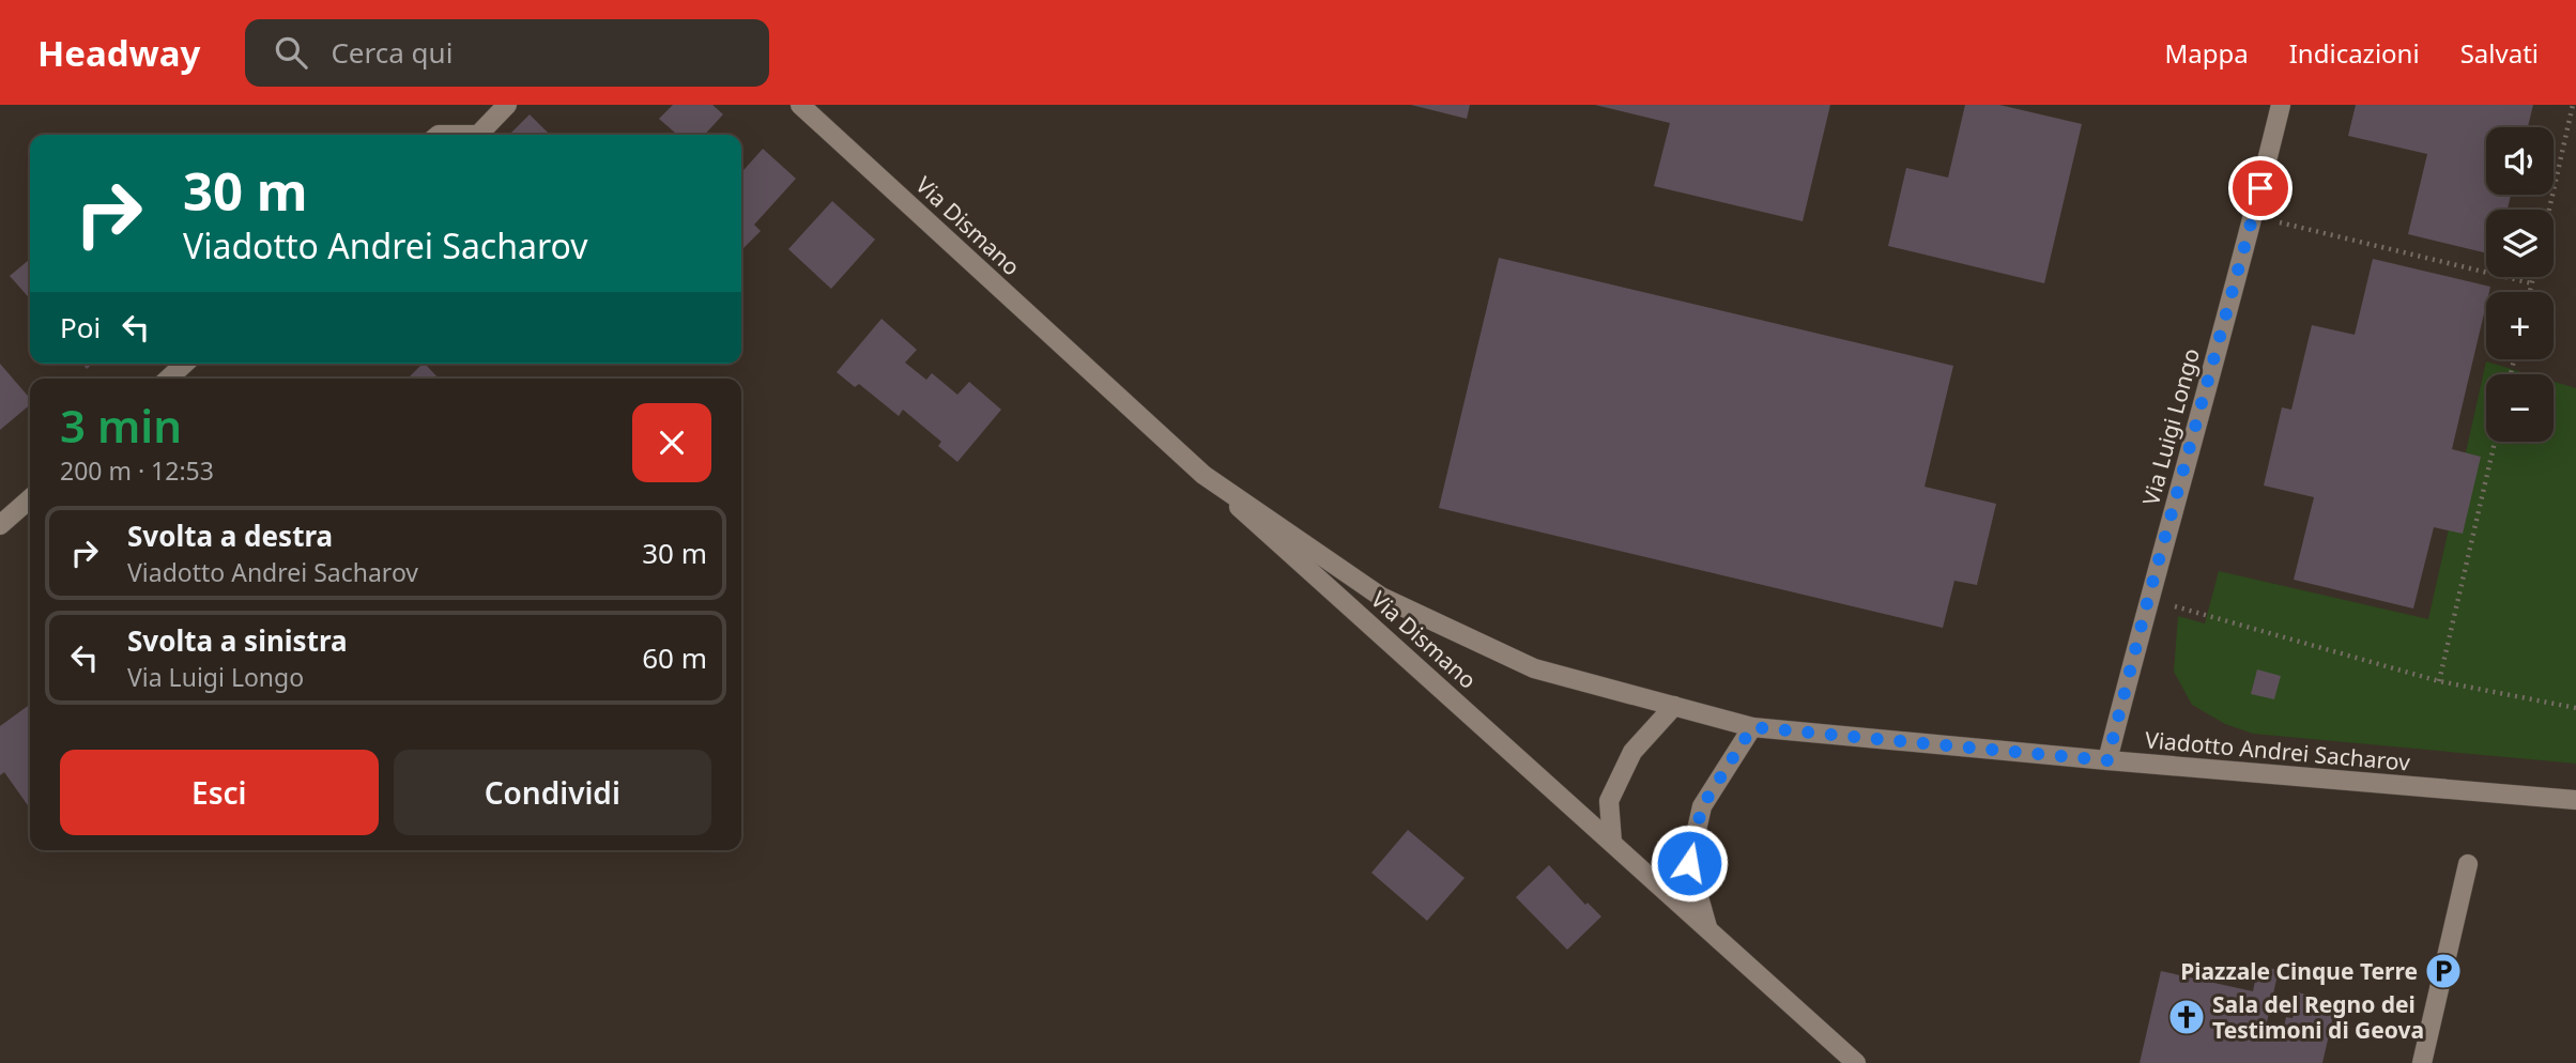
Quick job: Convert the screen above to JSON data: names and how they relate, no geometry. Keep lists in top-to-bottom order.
{
  "streets": {
    "street": ["Via Dismano", "Via Luigi Longo", "Viadotto Andrei Sacharov"]
  },
  "crossings": [
    ["Via Dismano", "Viadotto Andrei Sacharov"],
    ["Via Luigi Longo", "Viadotto Andrei Sacharov"]
  ],
  "places": {
    "parking": ["Piazzale Cinque Terre"],
    "church": ["Sala del Regno dei Testimoni di Geova"]
  },
  "page": {
    "header": "Headway",
    "search": "Cerca qui",
    "nav": ["Mappa", "Indicazioni", "Salvati"],
    "map_buttons": ["+", "−"],
    "turn": ["30 m", "Viadotto Andrei Sacharov"],
    "then": "Poi",
    "heading": ["3 min", "200 m · 12:53"],
    "list": [
      {
        "name": "Svolta a destra",
        "note": "Viadotto Andrei Sacharov",
        "value": "30 m"
      },
      {
        "name": "Svolta a sinistra",
        "note": "Via Luigi Longo",
        "value": "60 m"
      }
    ],
    "buttons": ["Esci", "Condividi"]
  }
}
